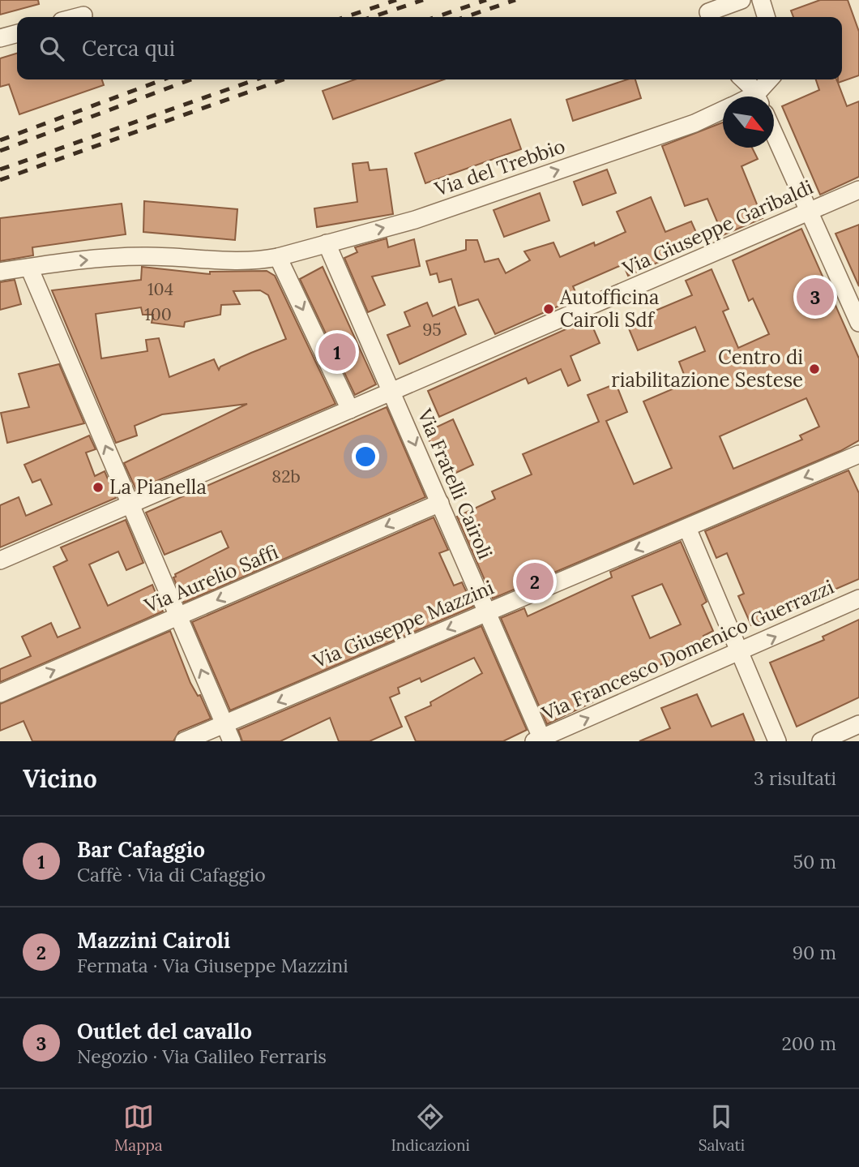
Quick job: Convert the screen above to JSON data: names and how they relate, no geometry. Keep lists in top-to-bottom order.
{
  "streets": {
    "street": [
      "Via del Trebbio",
      "Via Giuseppe Garibaldi",
      "Via Fratelli Cairoli",
      "Via Aurelio Saffi",
      "Via Giuseppe Mazzini",
      "Via Francesco Domenico Guerrazzi"
    ]
  },
  "crossings": [
    ["Via del Trebbio", "Via Fratelli Cairoli"],
    ["Via Giuseppe Garibaldi", "Via Fratelli Cairoli"],
    ["Via Fratelli Cairoli", "Via Aurelio Saffi"],
    ["Via Fratelli Cairoli", "Via Giuseppe Mazzini"],
    ["Via Fratelli Cairoli", "Via Francesco Domenico Guerrazzi"]
  ],
  "one_way": ["Via del Trebbio", "Via Giuseppe Mazzini", "Via Francesco Domenico Guerrazzi"],
  "places": ["Autofficina Cairoli Sdf", "Centro di riabilitazione Sestese", "La Pianella"],
  "house_numbers": [
    "104",
    "100",
    "95",
    "82b"
  ],
  "north": "bottom right",
  "page": {
    "search": "Cerca qui",
    "pins": ["3", "1", "2"],
    "heading": ["Vicino", "3 risultati"],
    "list": [
      {
        "mark": "1",
        "name": "Bar Cafaggio",
        "note": "Caffè · Via di Cafaggio",
        "value": "50 m"
      },
      {
        "mark": "2",
        "name": "Mazzini Cairoli",
        "note": "Fermata · Via Giuseppe Mazzini",
        "value": "90 m"
      },
      {
        "mark": "3",
        "name": "Outlet del cavallo",
        "note": "Negozio · Via Galileo Ferraris",
        "value": "200 m"
      }
    ],
    "nav": ["Mappa", "Indicazioni", "Salvati"]
  }
}
